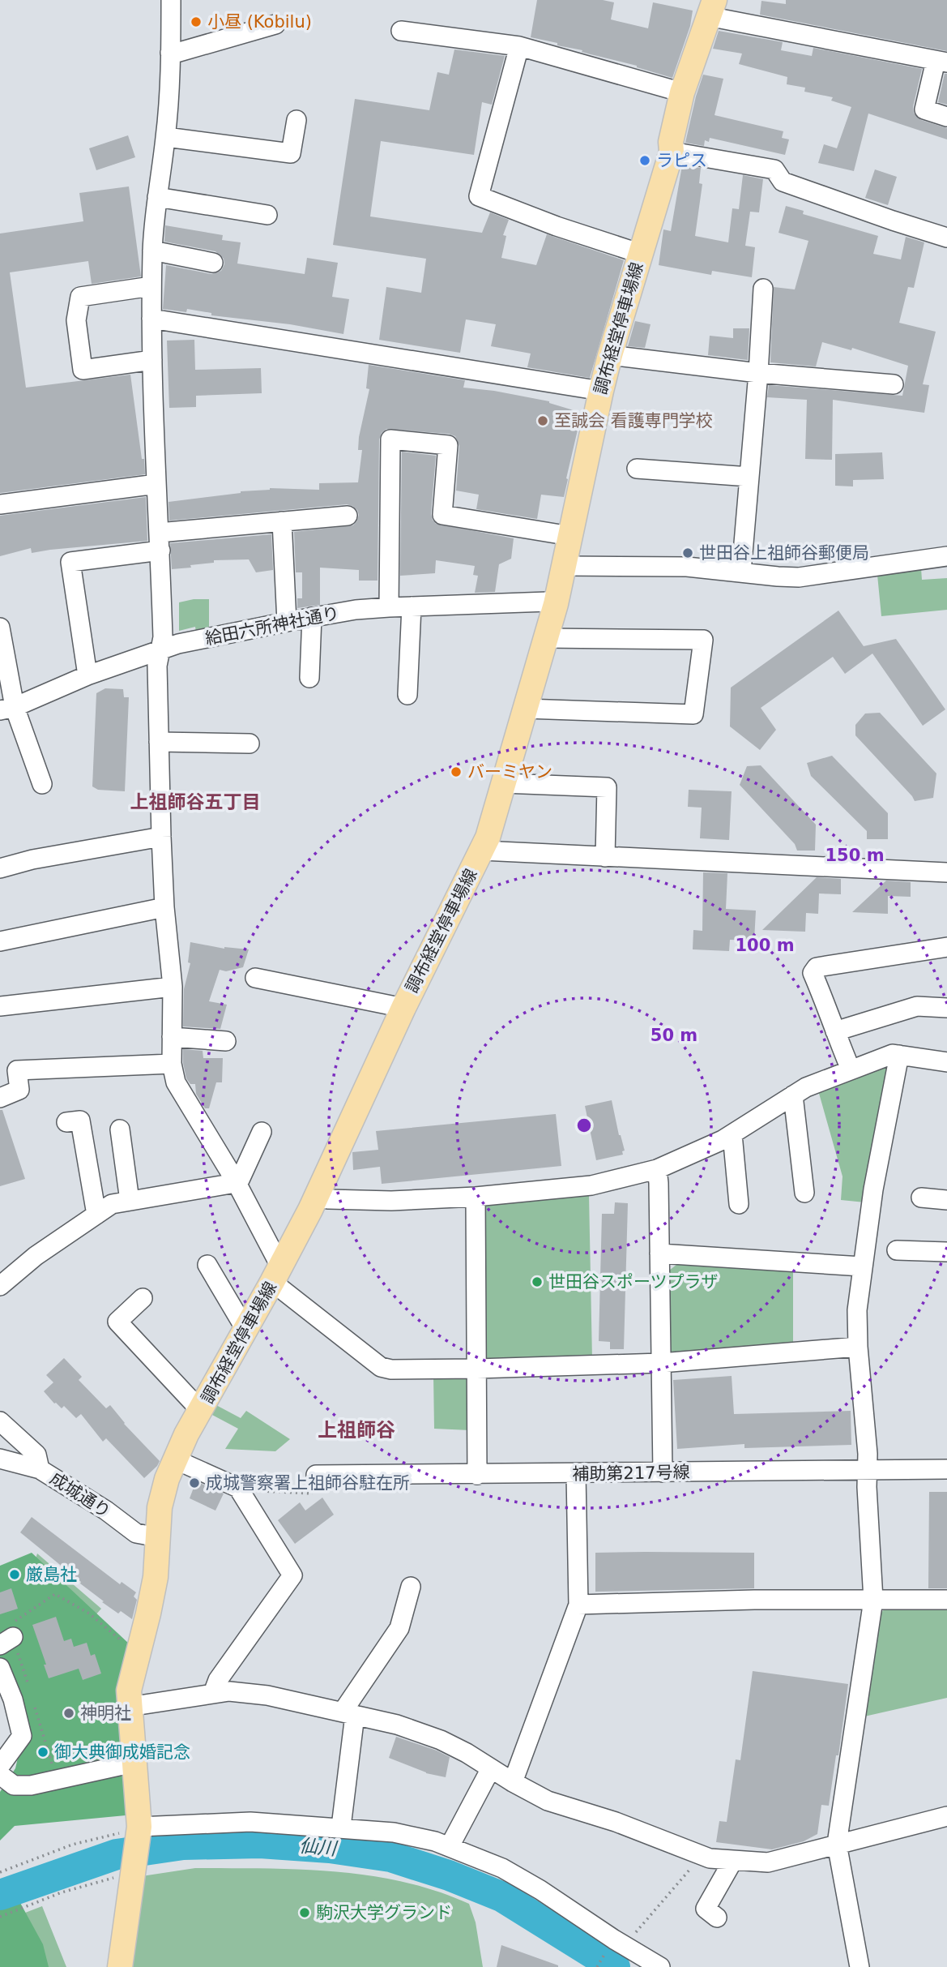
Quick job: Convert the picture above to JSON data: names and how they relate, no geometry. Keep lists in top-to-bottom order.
{
  "streets": {
    "main road": ["調布経堂停車場線"],
    "street": ["給田六所神社通り", "補助第217号線", "成城通り"]
  },
  "crossings": [
    ["調布経堂停車場線", "給田六所神社通り"],
    ["調布経堂停車場線", "成城通り"]
  ],
  "districts": ["上祖師谷五丁目", "上祖師谷"],
  "water": ["仙川"],
  "places": [
    "小昼 (Kobilu)",
    "ラピス",
    "至誠会 看護専門学校",
    "世田谷上祖師谷郵便局",
    "バーミヤン",
    "世田谷スポーツプラザ",
    "成城警察署上祖師谷駐在所",
    "厳島社",
    "神明社",
    "御大典御成婚記念",
    "駒沢大学グランド"
  ],
  "rings": ["150 m", "100 m", "50 m"]
}
